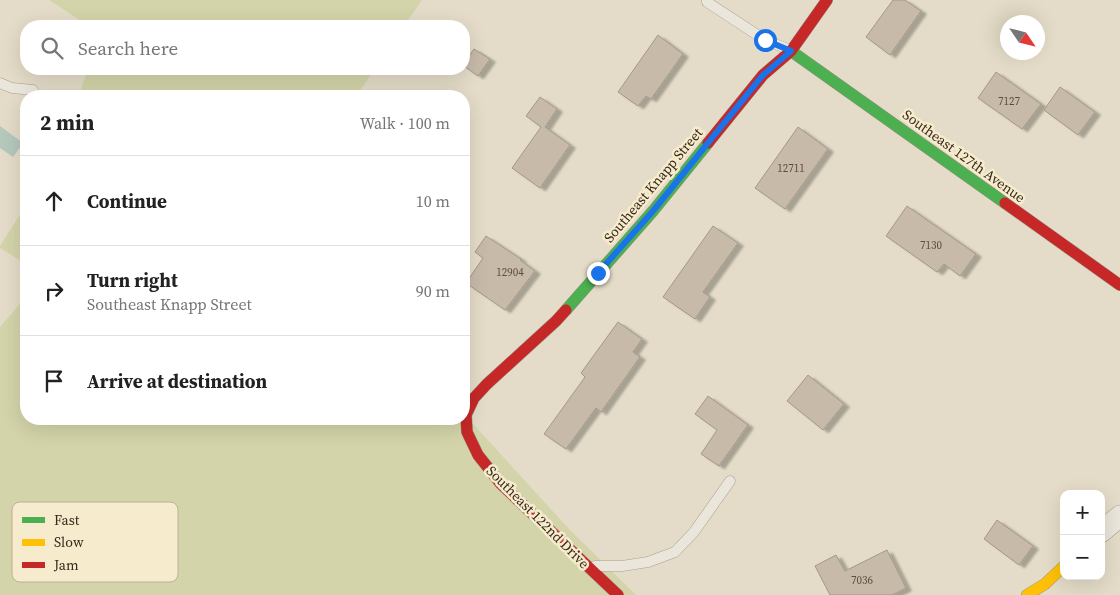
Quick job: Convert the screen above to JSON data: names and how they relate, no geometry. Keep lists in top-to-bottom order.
{
  "streets": {
    "street": ["Southeast 127th Avenue", "Southeast Knapp Street", "Southeast 122nd Drive"]
  },
  "crossings": [
    ["Southeast 127th Avenue", "Southeast Knapp Street"],
    ["Southeast Knapp Street", "Southeast 122nd Drive"]
  ],
  "house_numbers": [
    "7127",
    "12711",
    "7130",
    "12904",
    "7036"
  ],
  "legend": ["Fast", "Slow", "Jam"],
  "north": "bottom right",
  "page": {
    "search": "Search here",
    "heading": ["2 min", "Walk · 100 m"],
    "list": [
      ["Continue", "10 m"],
      ["Turn right", "Southeast Knapp Street", "90 m"],
      "Arrive at destination"
    ],
    "map_buttons": ["+", "−"]
  }
}
